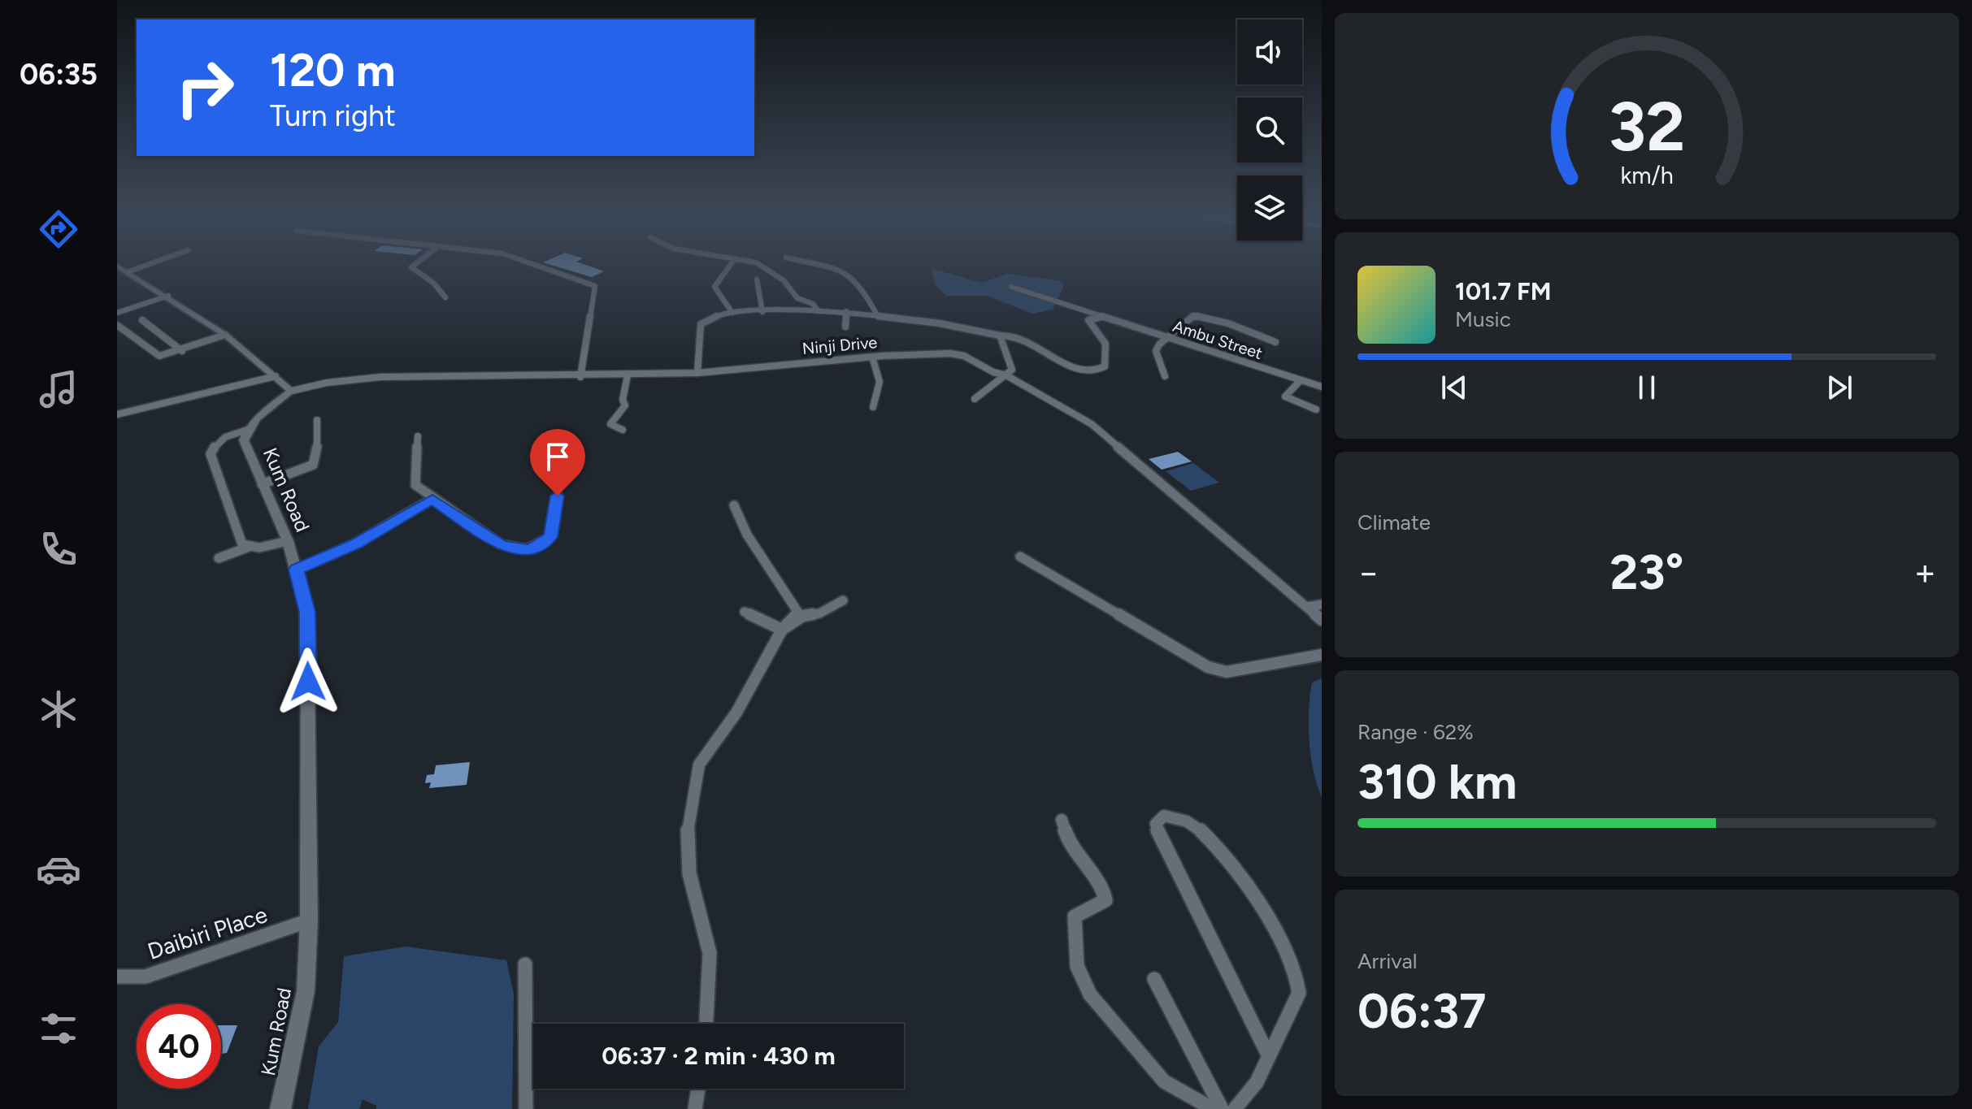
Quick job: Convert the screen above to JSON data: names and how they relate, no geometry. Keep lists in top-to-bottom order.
{
  "streets": {
    "street": [
      "Ambu Street",
      "Ninji Drive",
      "Kum Road",
      "Daibiri Place"
    ]
  },
  "crossings": [
    ["Ninji Drive", "Kum Road"],
    ["Kum Road", "Daibiri Place"]
  ],
  "page": {
    "tabs": "06:35",
    "turn": ["120 m", "Turn right"],
    "song": ["101.7 FM", "Music"],
    "tile": [
      "Climate",
      ["Range · 62%", "310 km"],
      ["Arrival", "06:37"]
    ],
    "heat": ["−", "23°", "+"],
    "limit": "40",
    "trip": "06:37 · 2 min · 430 m",
    "gauge": ["32", "km/h"]
  }
}
